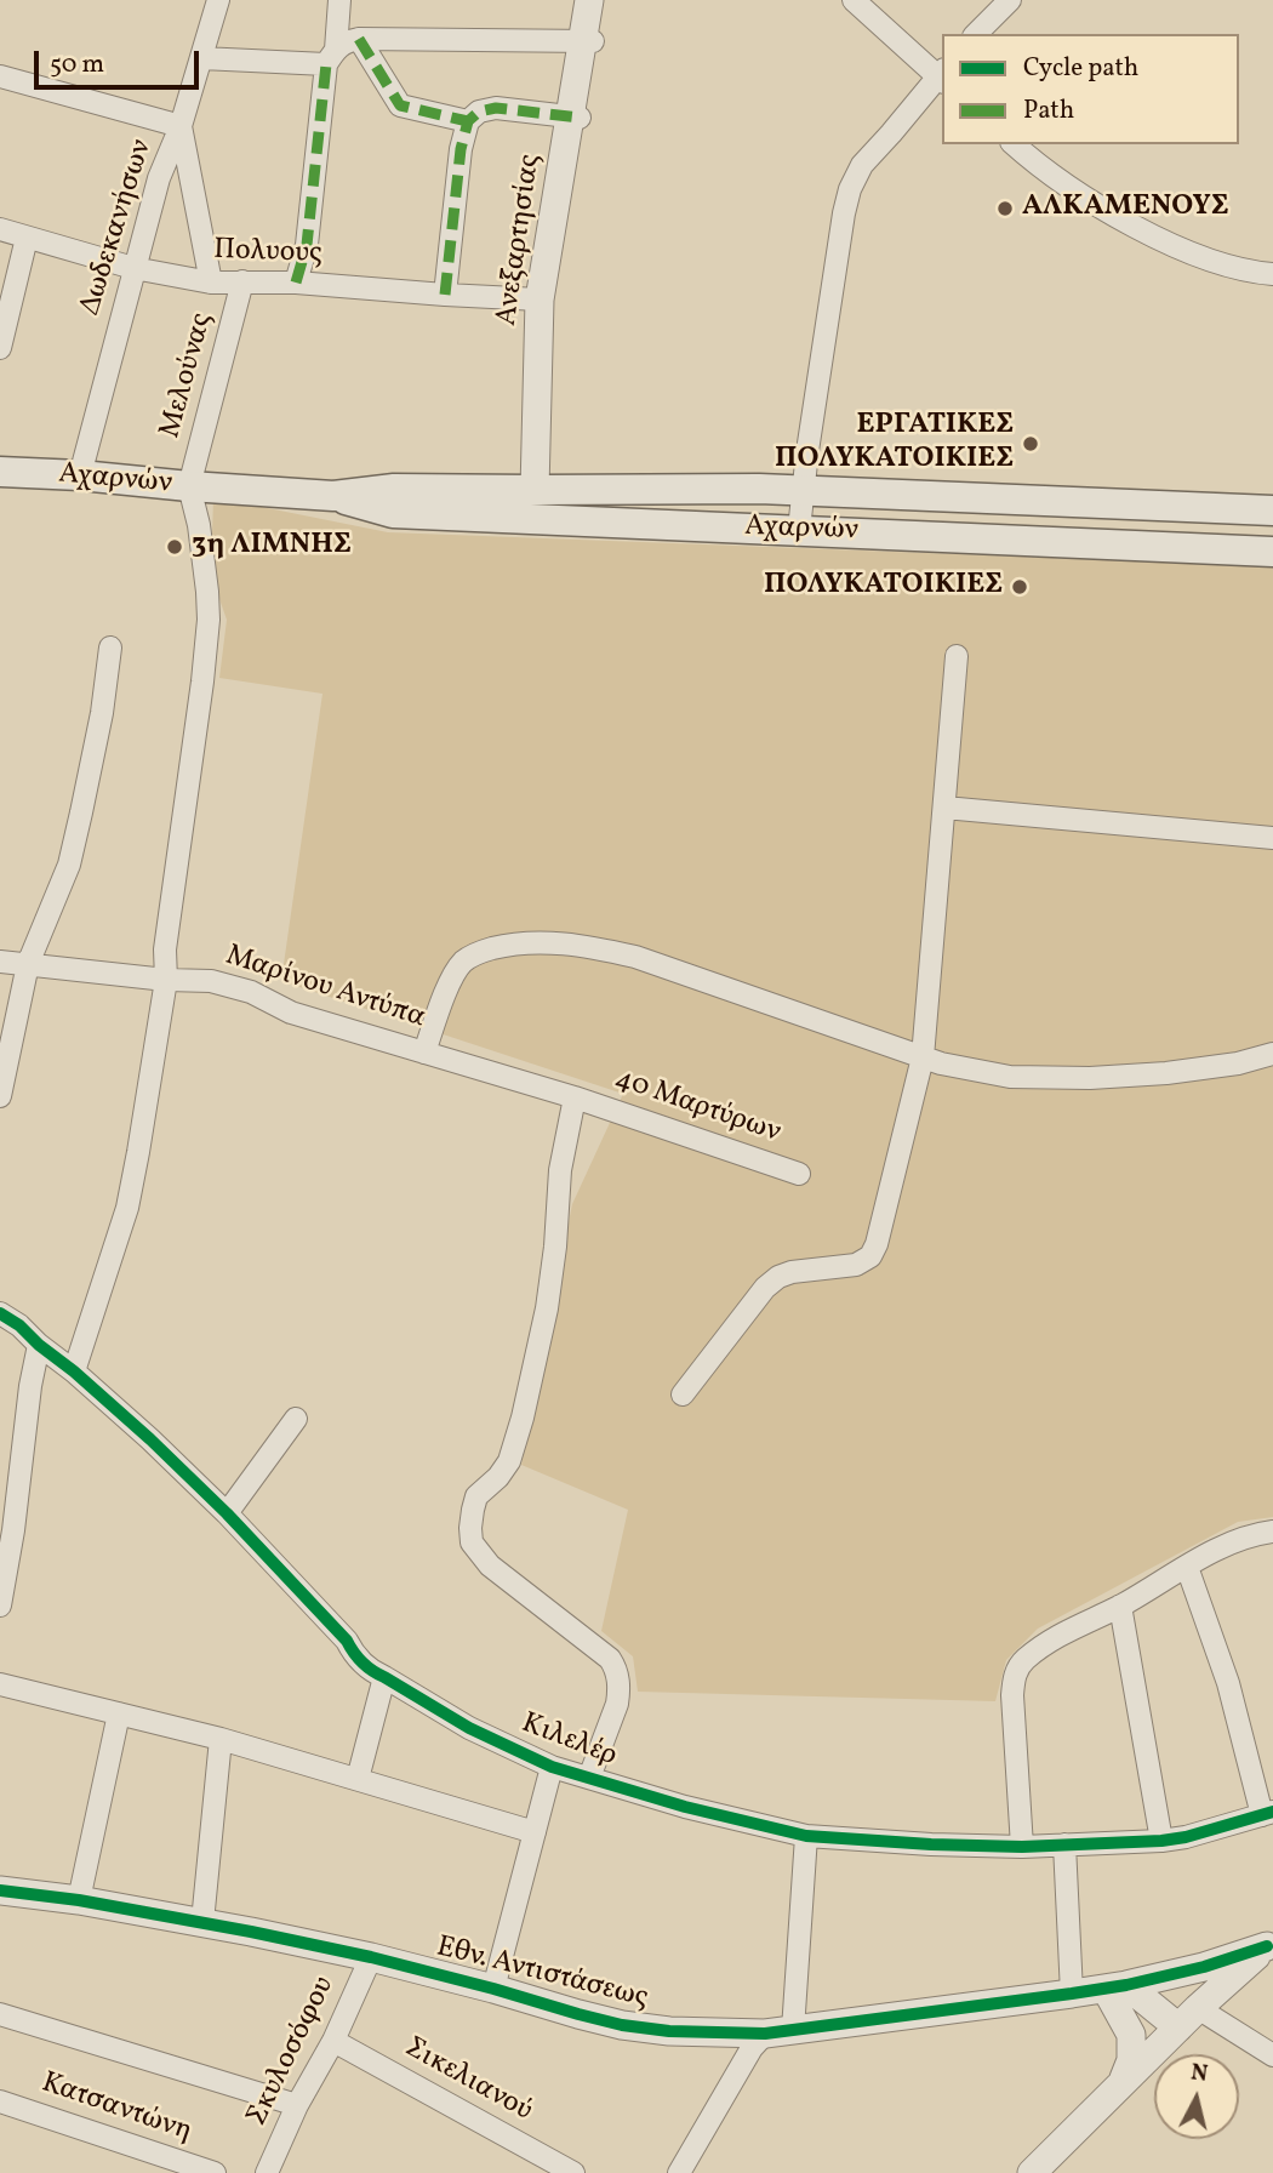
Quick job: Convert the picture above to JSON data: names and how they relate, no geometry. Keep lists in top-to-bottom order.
{
  "streets": {
    "main road": ["Αχαρνών"],
    "street": [
      "Δωδεκανήσων",
      "Ανεξαρτησίας",
      "Πολυους",
      "Μελούνας",
      "Μαρίνου Αντύπα",
      "40 Μαρτύρων",
      "Κιλελέρ",
      "Εθν. Αντιστάσεως",
      "Σκυλοσόφου",
      "Σικελιανού",
      "Κατσαντώνη"
    ]
  },
  "crossings": [
    ["Δωδεκανήσων", "Πολυους"],
    ["Δωδεκανήσων", "Αχαρνών"],
    ["Ανεξαρτησίας", "Πολυους"],
    ["Ανεξαρτησίας", "Αχαρνών"],
    ["Πολυους", "Μελούνας"],
    ["Μελούνας", "Αχαρνών"],
    ["Μαρίνου Αντύπα", "40 Μαρτύρων"],
    ["Εθν. Αντιστάσεως", "Σκυλοσόφου"],
    ["Σκυλοσόφου", "Σικελιανού"]
  ],
  "places": [
    "ΑΛΚΑΜΕΝΟΥΣ",
    "ΕΡΓΑΤΙΚΕΣ ΠΟΛΥΚΑΤΟΙΚΙΕΣ",
    "3η ΛΙΜΝΗΣ",
    "ΠΟΛΥΚΑΤΟΙΚΙΕΣ"
  ],
  "legend": ["Cycle path", "Path"],
  "scale_bar": "50 m",
  "north": "top"
}
